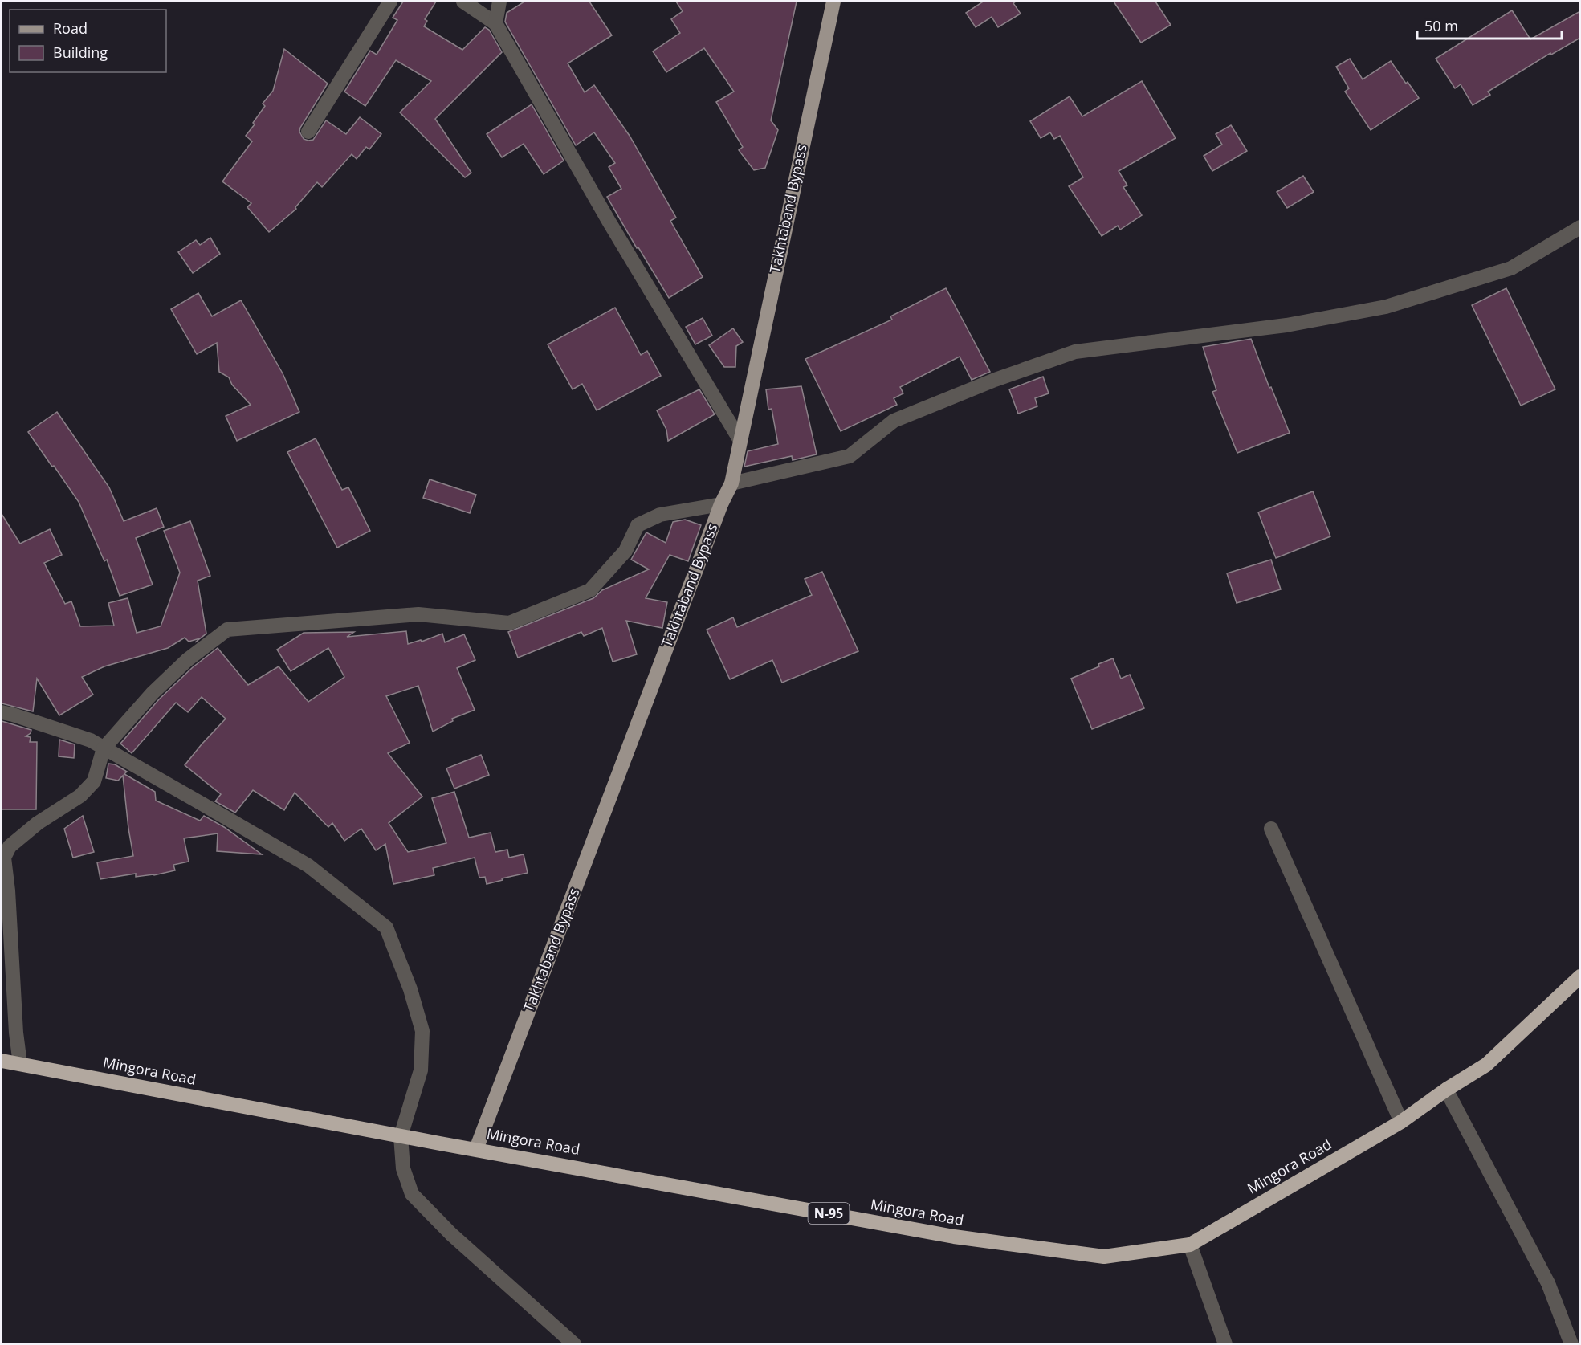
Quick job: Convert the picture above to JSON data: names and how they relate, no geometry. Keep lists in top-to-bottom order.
{
  "streets": {
    "highway": ["Mingora Road", "N-95"],
    "main road": ["Takhtaband Bypass"]
  },
  "crossings": [
    ["Takhtaband Bypass", "Mingora Road"]
  ],
  "legend": ["Road", "Building"],
  "scale_bar": "50 m"
}
